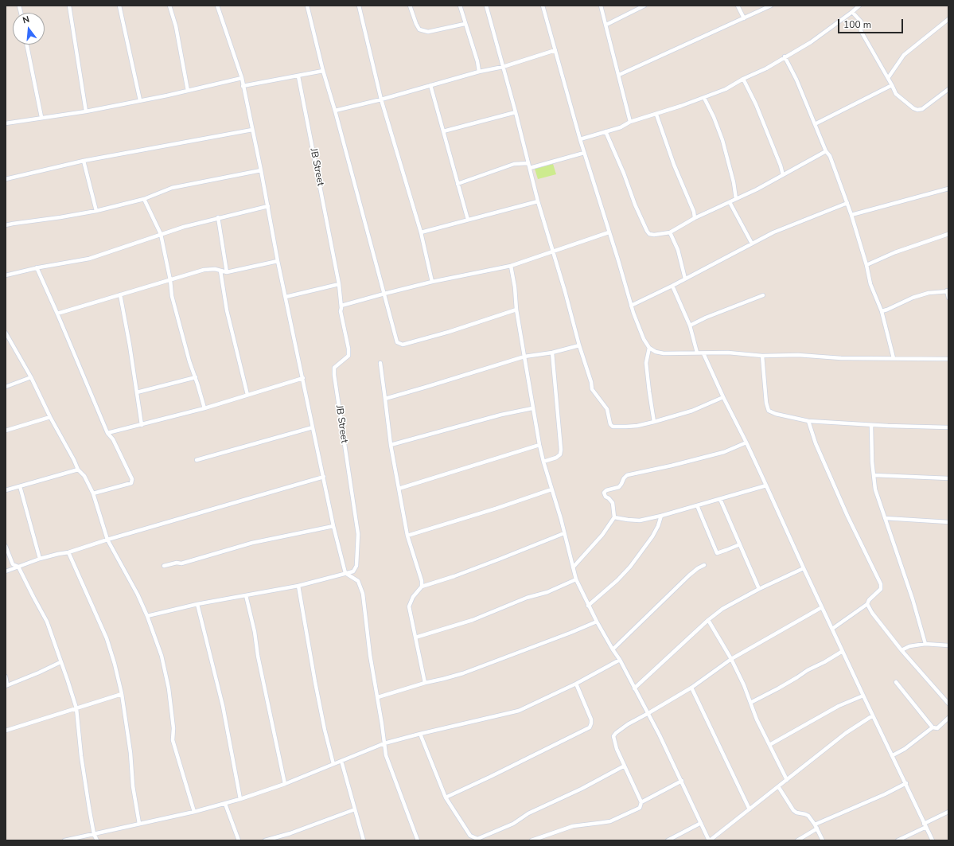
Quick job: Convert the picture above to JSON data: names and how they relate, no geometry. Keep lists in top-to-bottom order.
{
  "streets": {
    "street": ["JB Street"]
  },
  "scale_bar": "100 m",
  "north": "top"
}
